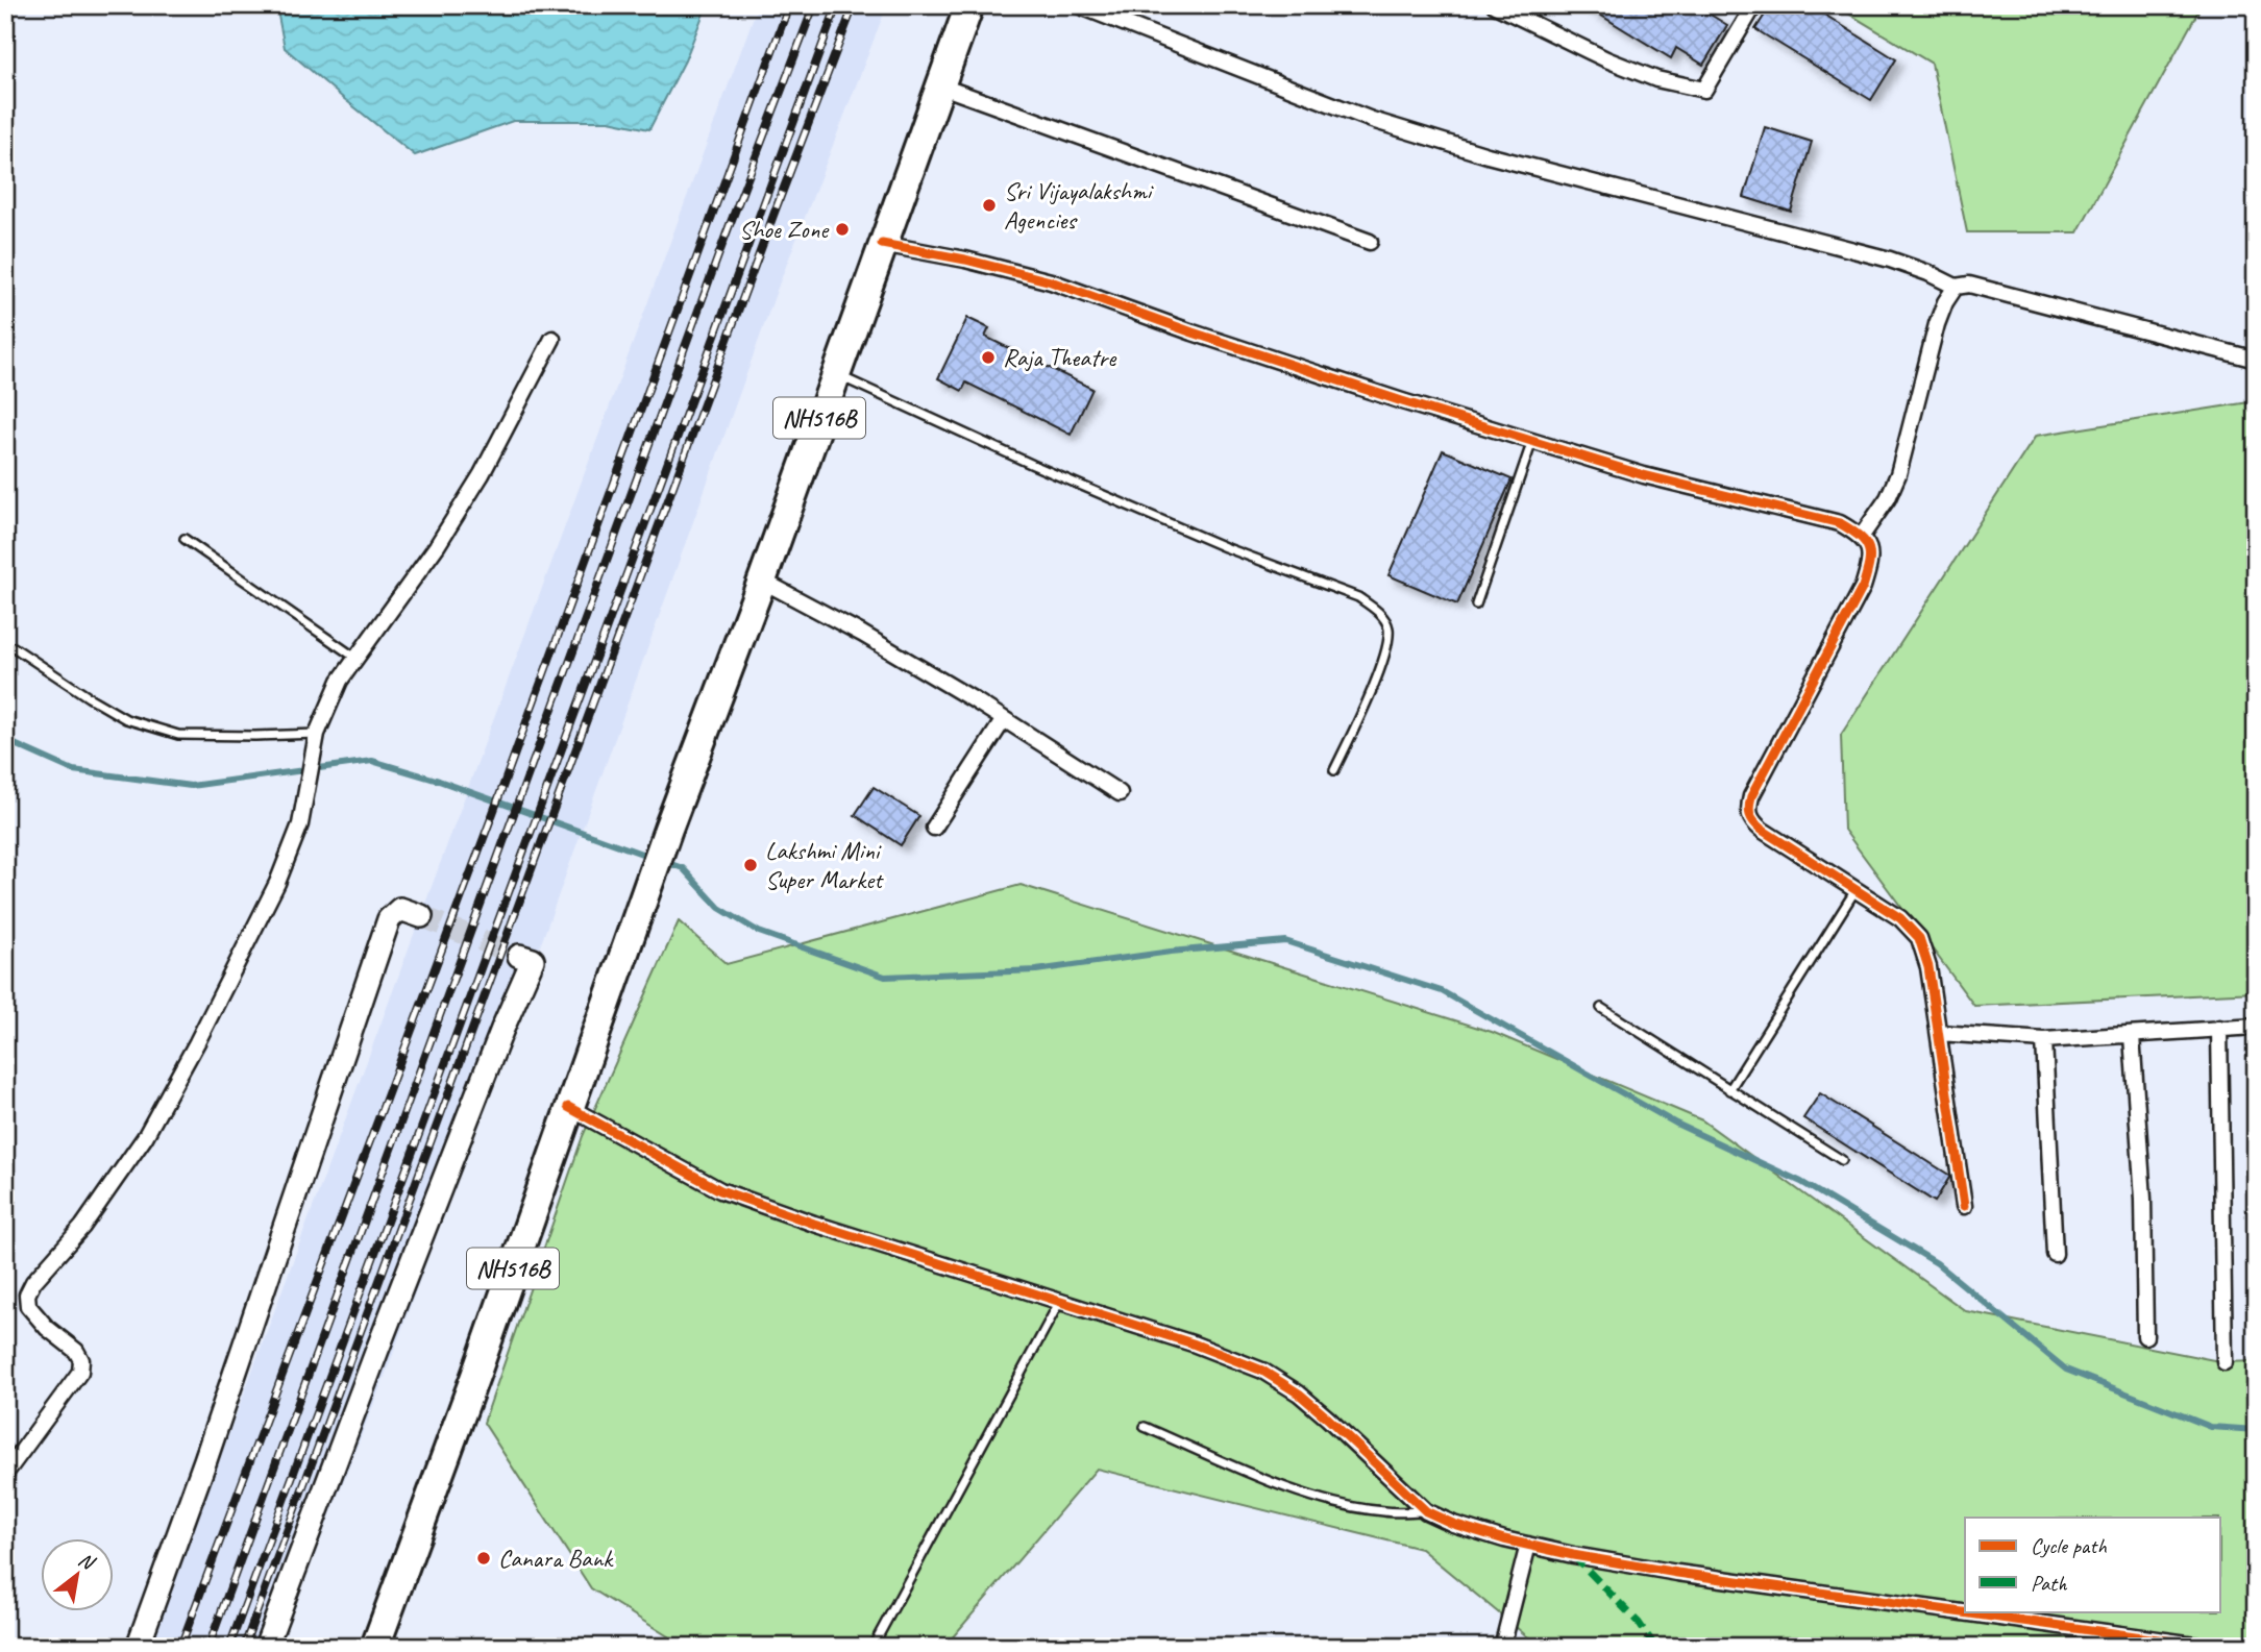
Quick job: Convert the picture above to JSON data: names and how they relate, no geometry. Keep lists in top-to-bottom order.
{
  "streets": {
    "highway": ["NH516B"]
  },
  "places": [
    "Sri Vijayalakshmi Agencies",
    "Shoe Zone",
    "Raja Theatre",
    "Lakshmi Mini Super Market",
    "Canara Bank"
  ],
  "legend": ["Cycle path", "Path"],
  "north": "top right"
}
